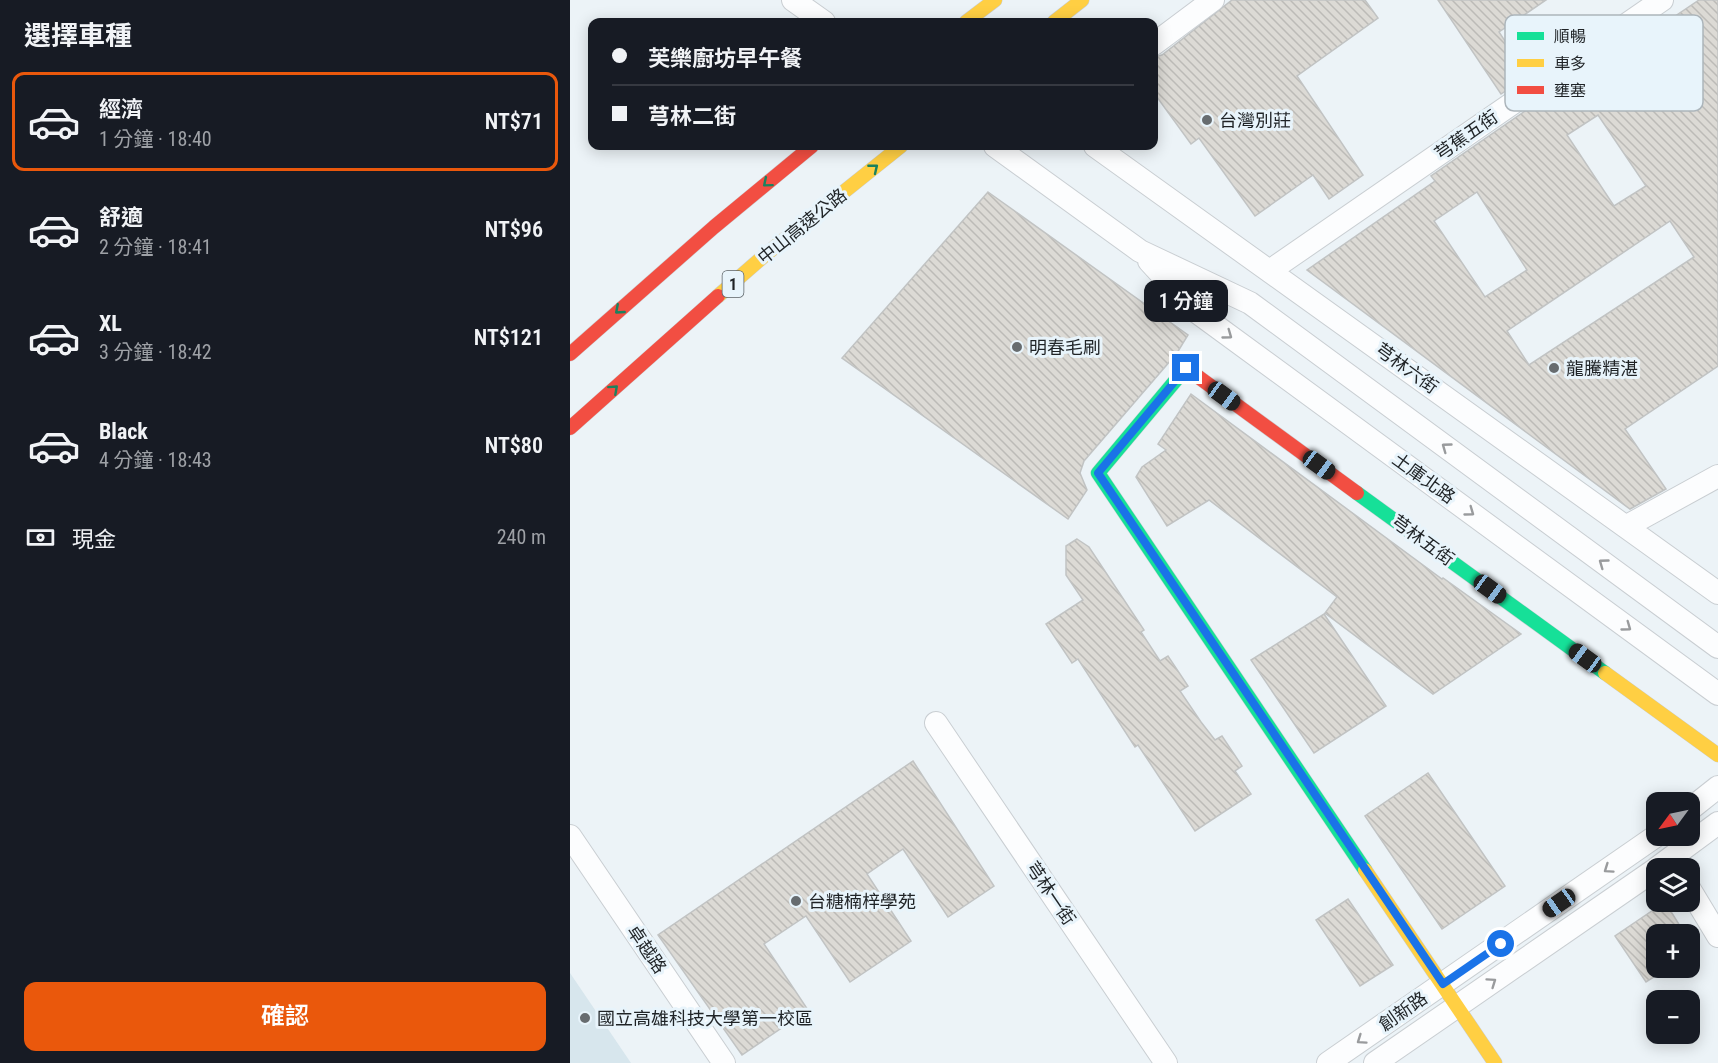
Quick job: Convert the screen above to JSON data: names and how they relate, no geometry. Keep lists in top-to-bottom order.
{
  "streets": {
    "main road": ["中山高速公路", "1", "芎林五街"],
    "street": [
      "芎蕉五街",
      "芎林六街",
      "土庫北路",
      "芎林一街",
      "卓越路",
      "創新路"
    ]
  },
  "crossings": [
    ["芎蕉五街", "芎林六街"],
    ["芎林五街", "創新路"]
  ],
  "places": [
    "台灣別莊",
    "明春毛刷",
    "龍騰精湛",
    "台糖楠梓學苑",
    "國立高雄科技大學第一校區"
  ],
  "legend": ["順暢", "車多", "壅塞"],
  "north": "bottom left",
  "page": {
    "heading": "選擇車種",
    "banner": ["芙樂廚坊早午餐", "芎林二街"],
    "list": [
      {
        "name": "經濟",
        "note": "1 分鐘 · 18:40",
        "value": "NT$71"
      },
      {
        "name": "舒適",
        "note": "2 分鐘 · 18:41",
        "value": "NT$96"
      },
      {
        "name": "XL",
        "note": "3 分鐘 · 18:42",
        "value": "NT$121"
      },
      {
        "name": "Black",
        "note": "4 分鐘 · 18:43",
        "value": "NT$80"
      }
    ],
    "bubble": "1 分鐘",
    "pay": ["現金", "240 m"],
    "map_buttons": ["+", "−"],
    "buttons": "確認"
  }
}
